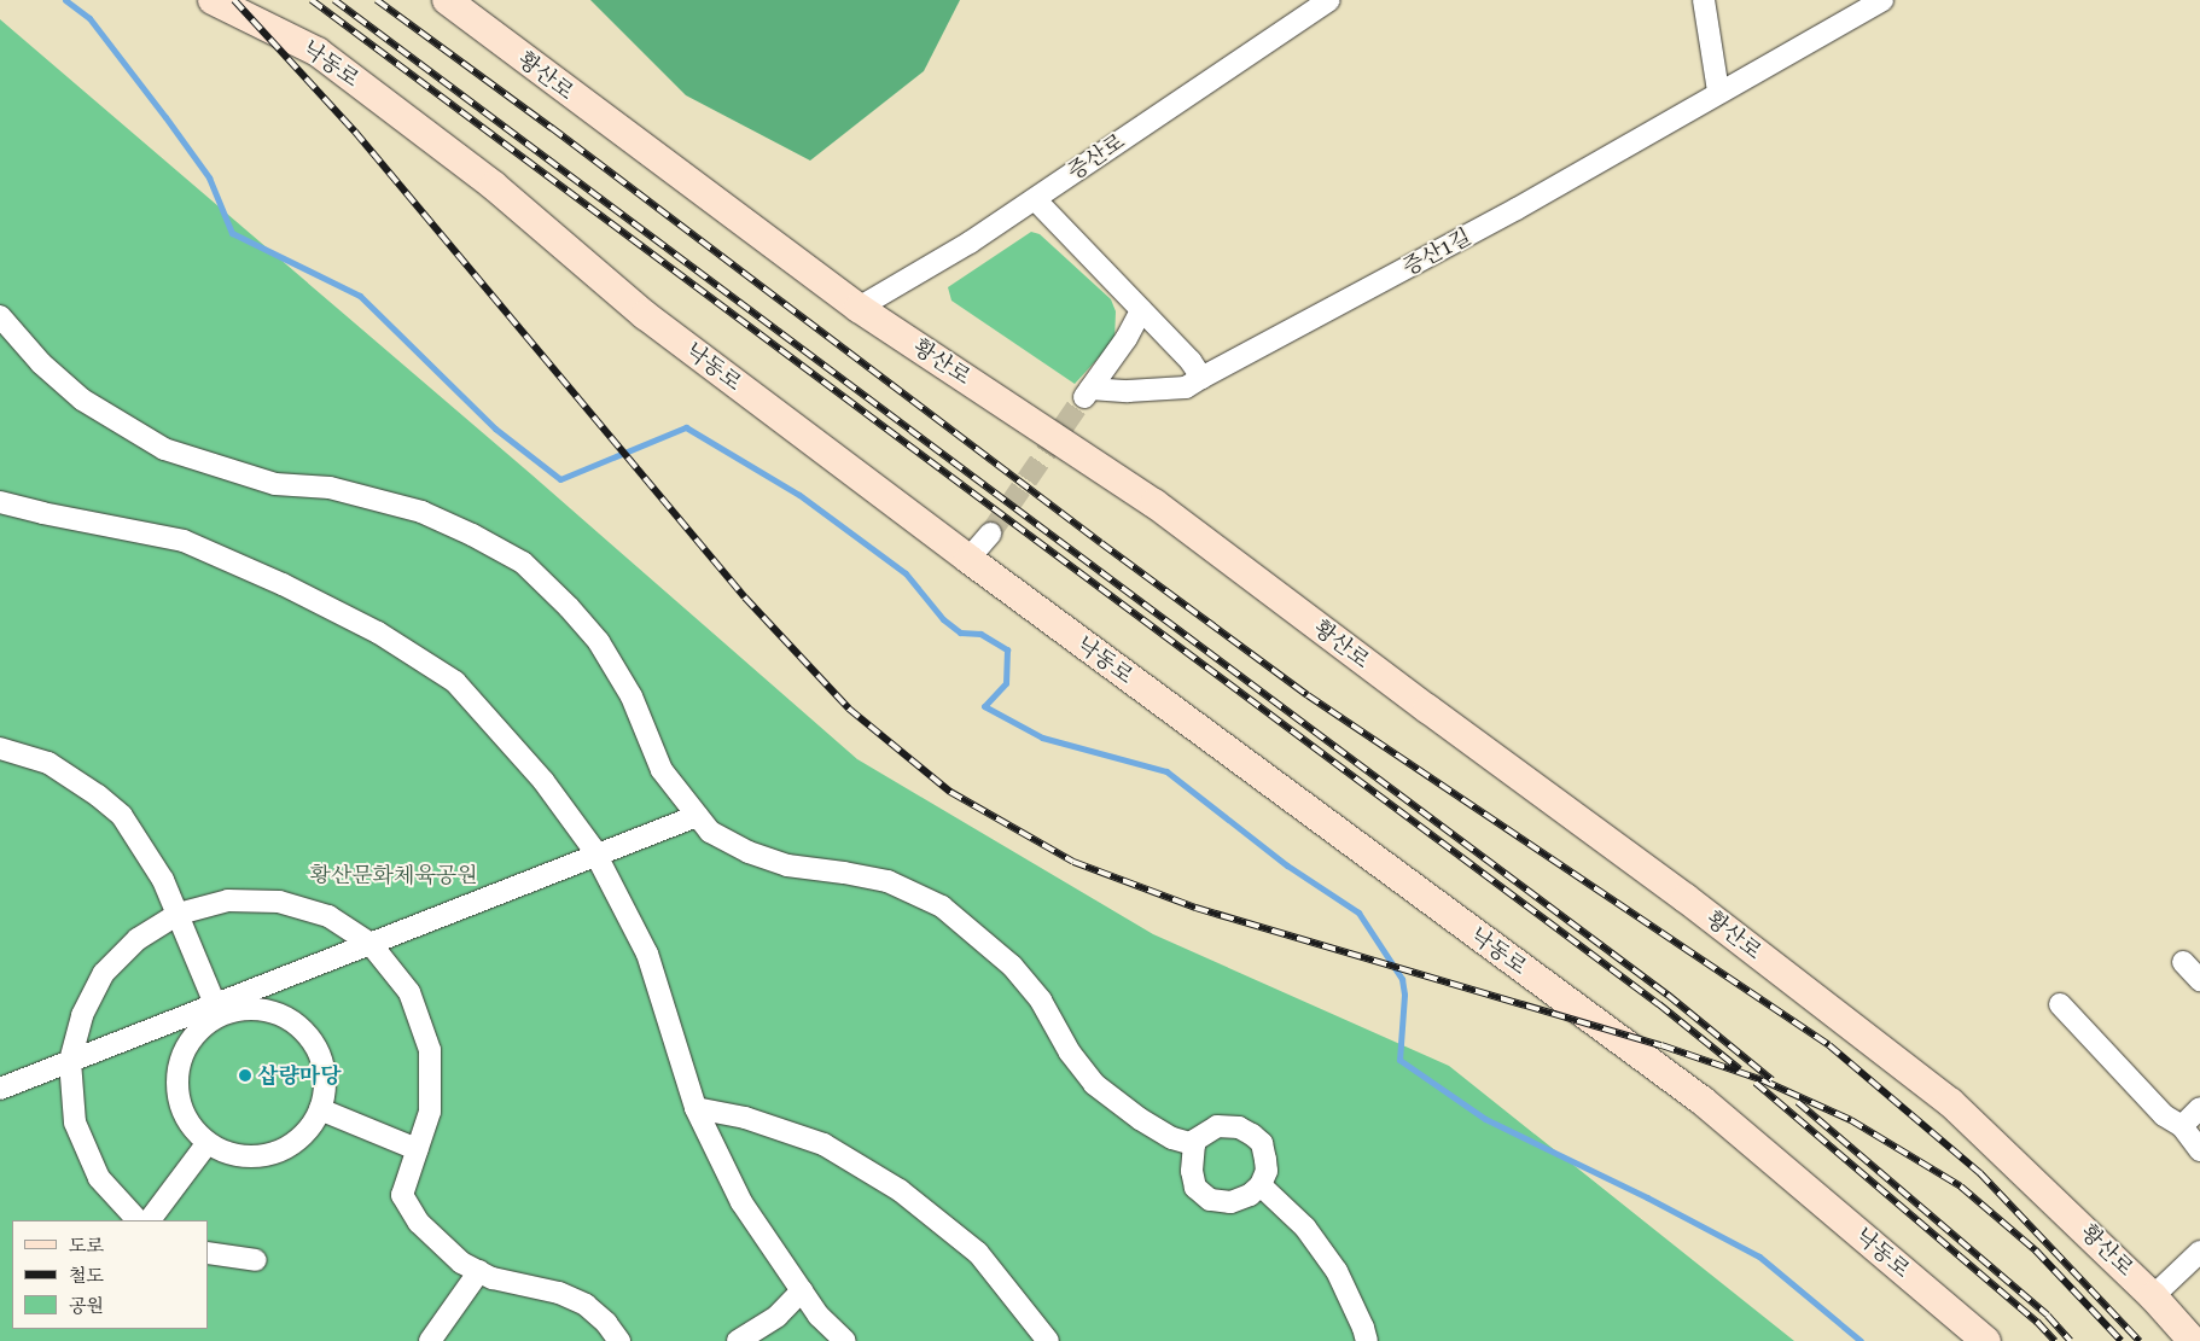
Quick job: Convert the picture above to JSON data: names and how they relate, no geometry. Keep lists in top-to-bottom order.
{
  "streets": {
    "street": [
      "낙동로",
      "황산로",
      "증산로",
      "증산1길"
    ]
  },
  "crossings": [
    ["황산로", "증산로"]
  ],
  "parks": ["황산문화체육공원"],
  "places": ["삽량마당"],
  "legend": ["도로", "철도", "공원"]
}
